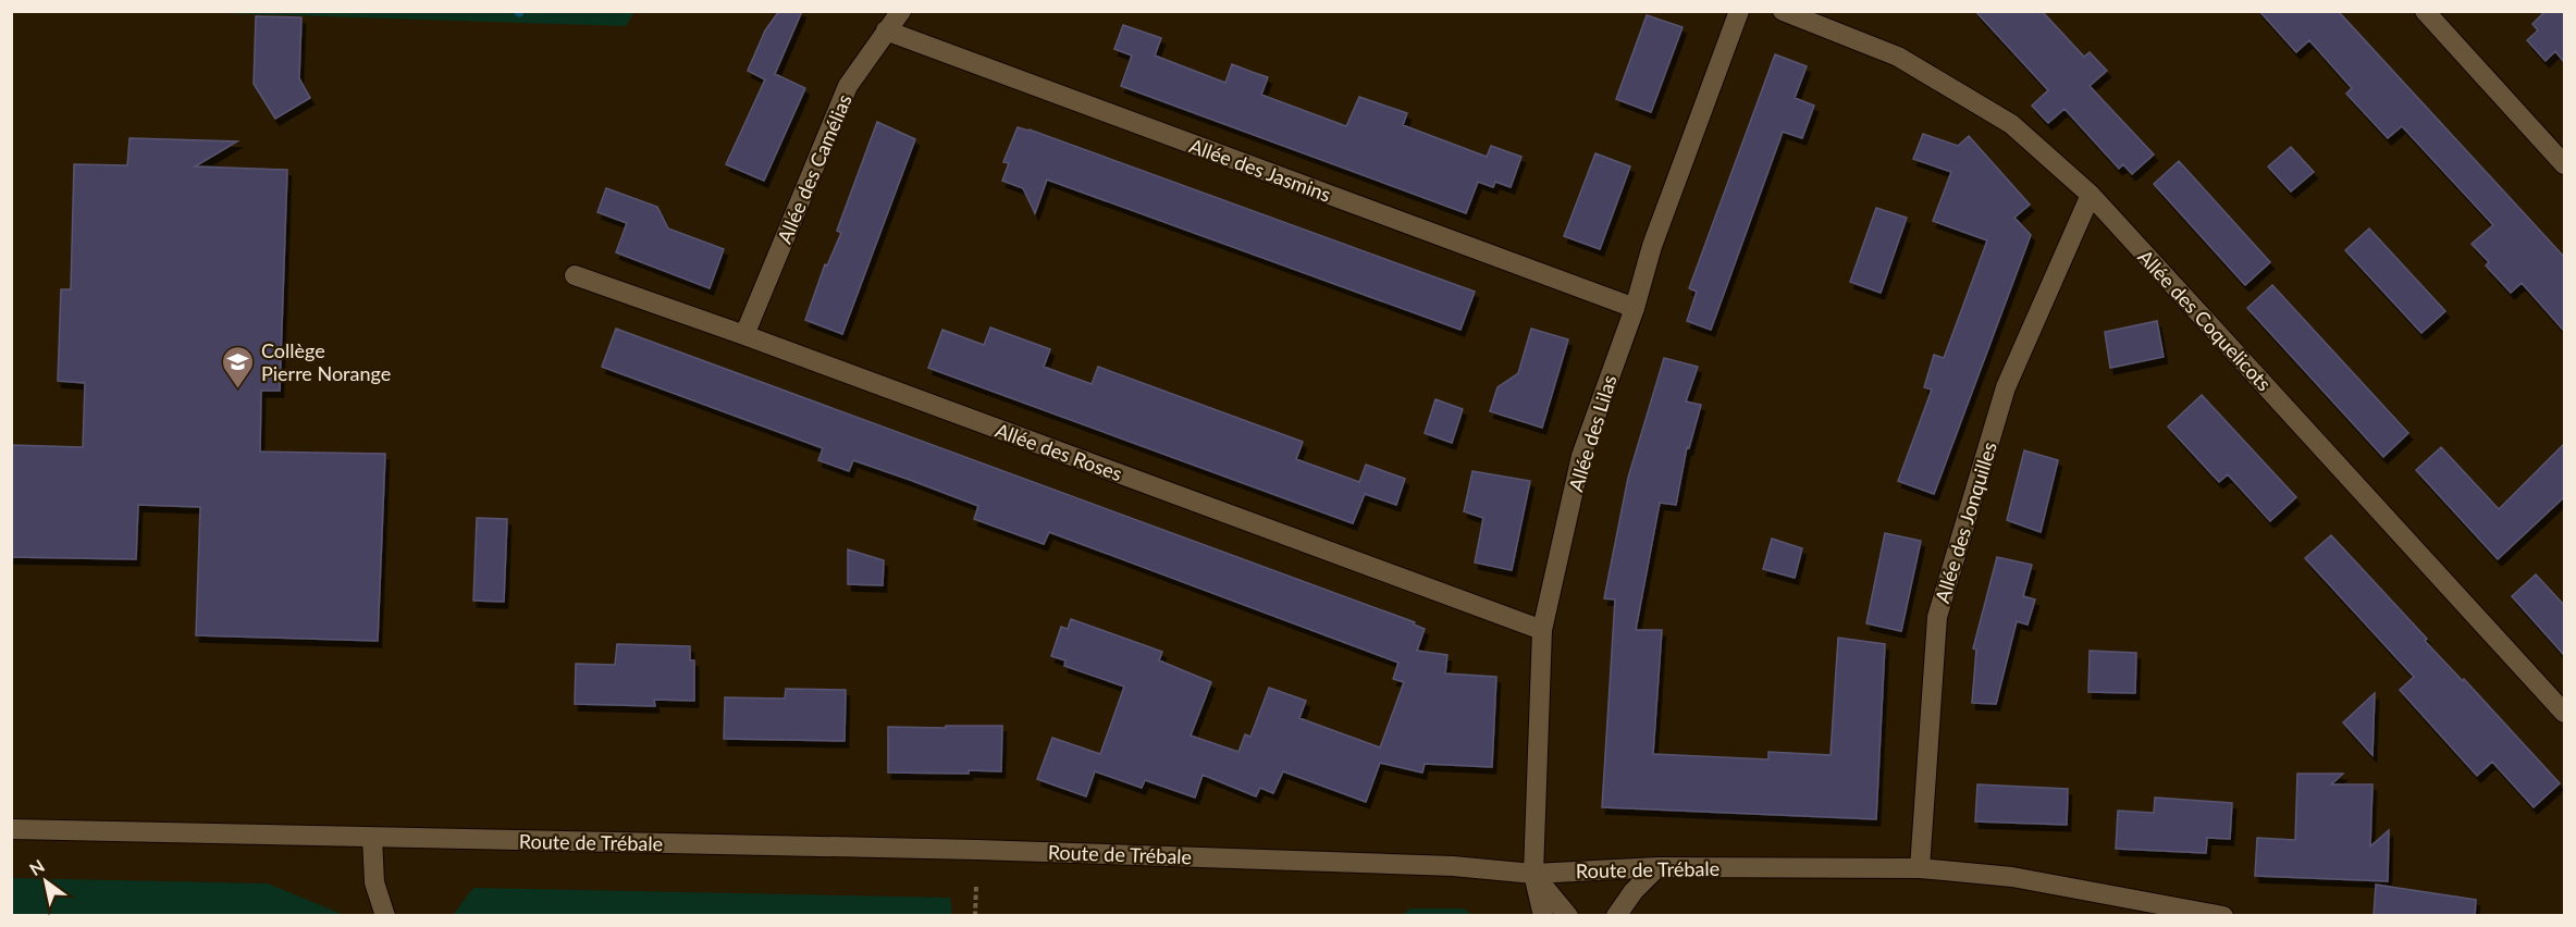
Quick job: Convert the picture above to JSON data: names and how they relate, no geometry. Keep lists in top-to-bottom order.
{
  "streets": {
    "street": [
      "Allée des Camélias",
      "Allée des Jasmins",
      "Allée des Coquelicots",
      "Allée des Lilas",
      "Allée des Roses",
      "Allée des Jonquilles",
      "Route de Trébale"
    ]
  },
  "crossings": [
    ["Allée des Camélias", "Allée des Jasmins"],
    ["Allée des Camélias", "Allée des Roses"],
    ["Allée des Jasmins", "Allée des Lilas"],
    ["Allée des Coquelicots", "Allée des Jonquilles"],
    ["Allée des Lilas", "Allée des Roses"],
    ["Allée des Lilas", "Route de Trébale"],
    ["Allée des Jonquilles", "Route de Trébale"]
  ],
  "places": {
    "school or university": ["Collège Pierre Norange"]
  },
  "north": "top left"
}
